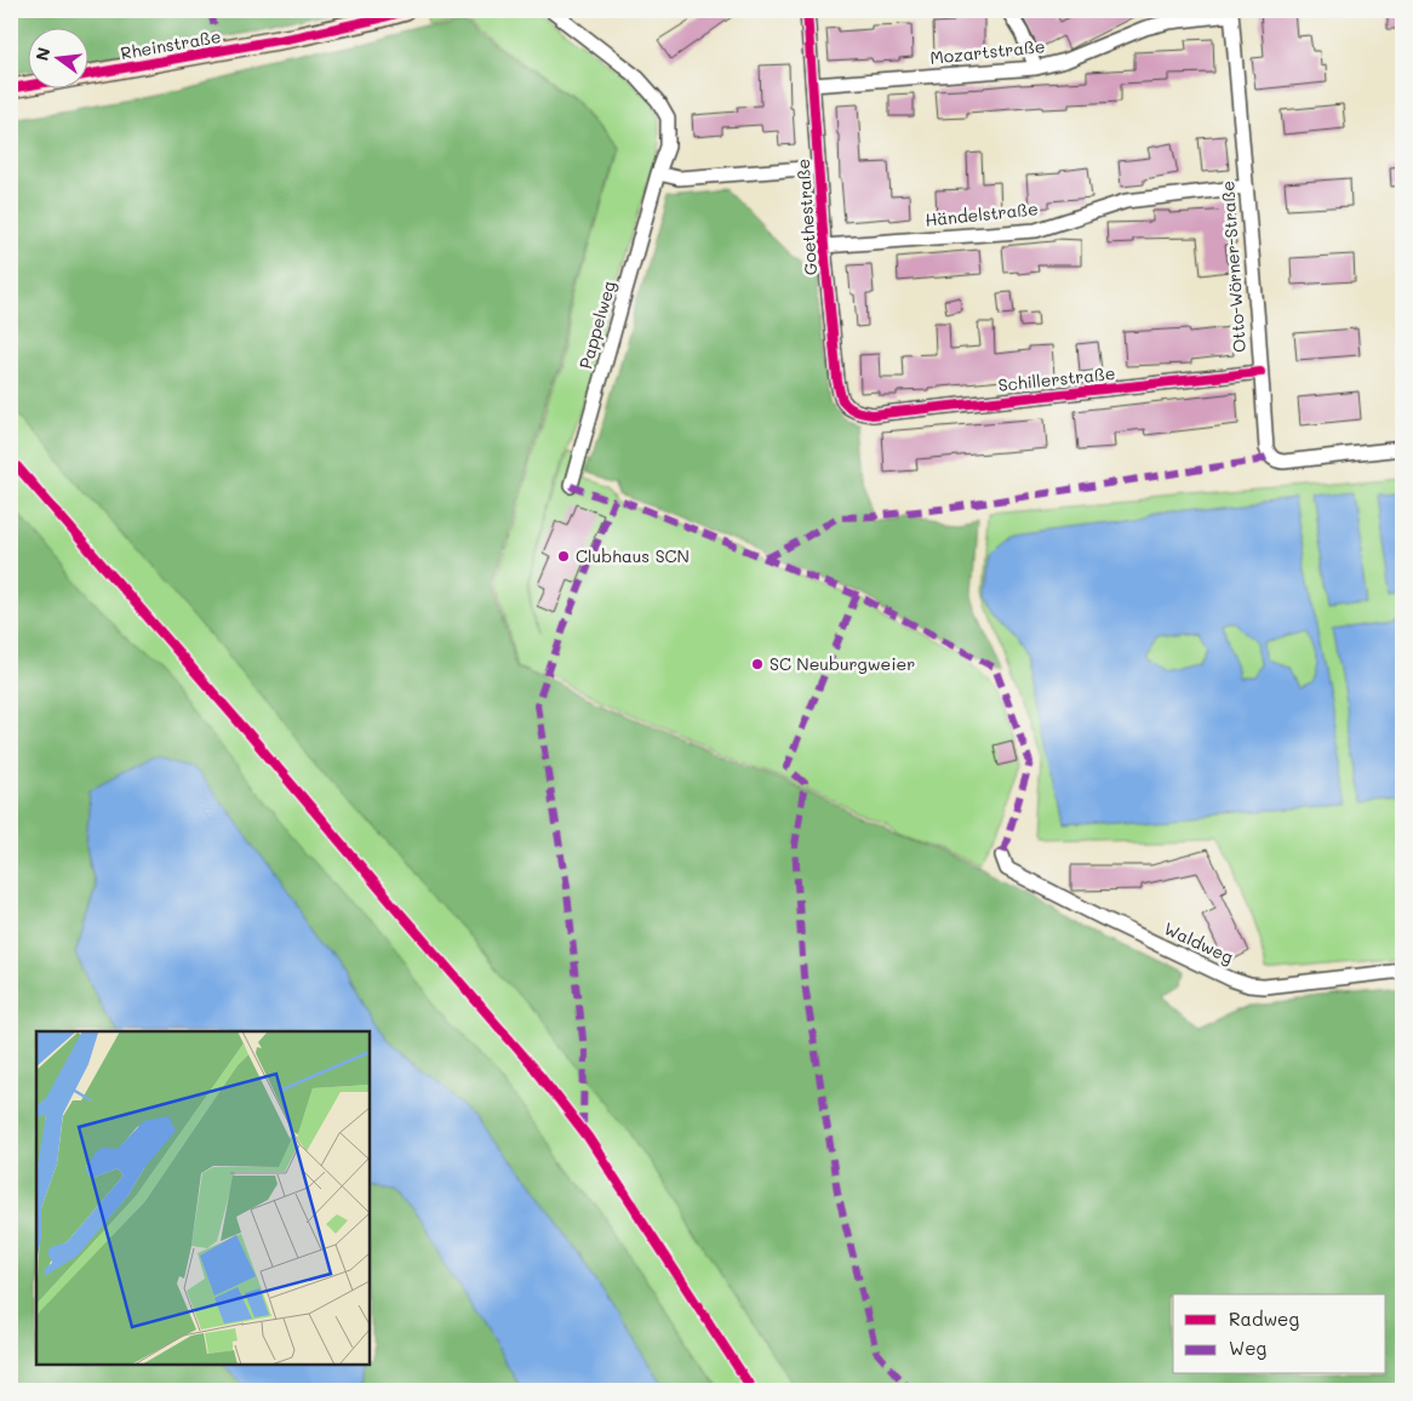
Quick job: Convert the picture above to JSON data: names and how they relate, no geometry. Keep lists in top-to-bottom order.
{
  "streets": {
    "main road": ["Rheinstraße"],
    "street": [
      "Mozartstraße",
      "Händelstraße",
      "Goethestraße",
      "Otto-Wörner-Straße",
      "Pappelweg",
      "Schillerstraße",
      "Waldweg"
    ]
  },
  "crossings": [
    ["Mozartstraße", "Goethestraße"],
    ["Mozartstraße", "Otto-Wörner-Straße"],
    ["Händelstraße", "Goethestraße"],
    ["Händelstraße", "Otto-Wörner-Straße"],
    ["Goethestraße", "Schillerstraße"],
    ["Otto-Wörner-Straße", "Schillerstraße"]
  ],
  "places": ["Clubhaus SCN", "SC Neuburgweier"],
  "legend": ["Radweg", "Weg"],
  "north": "left"
}
